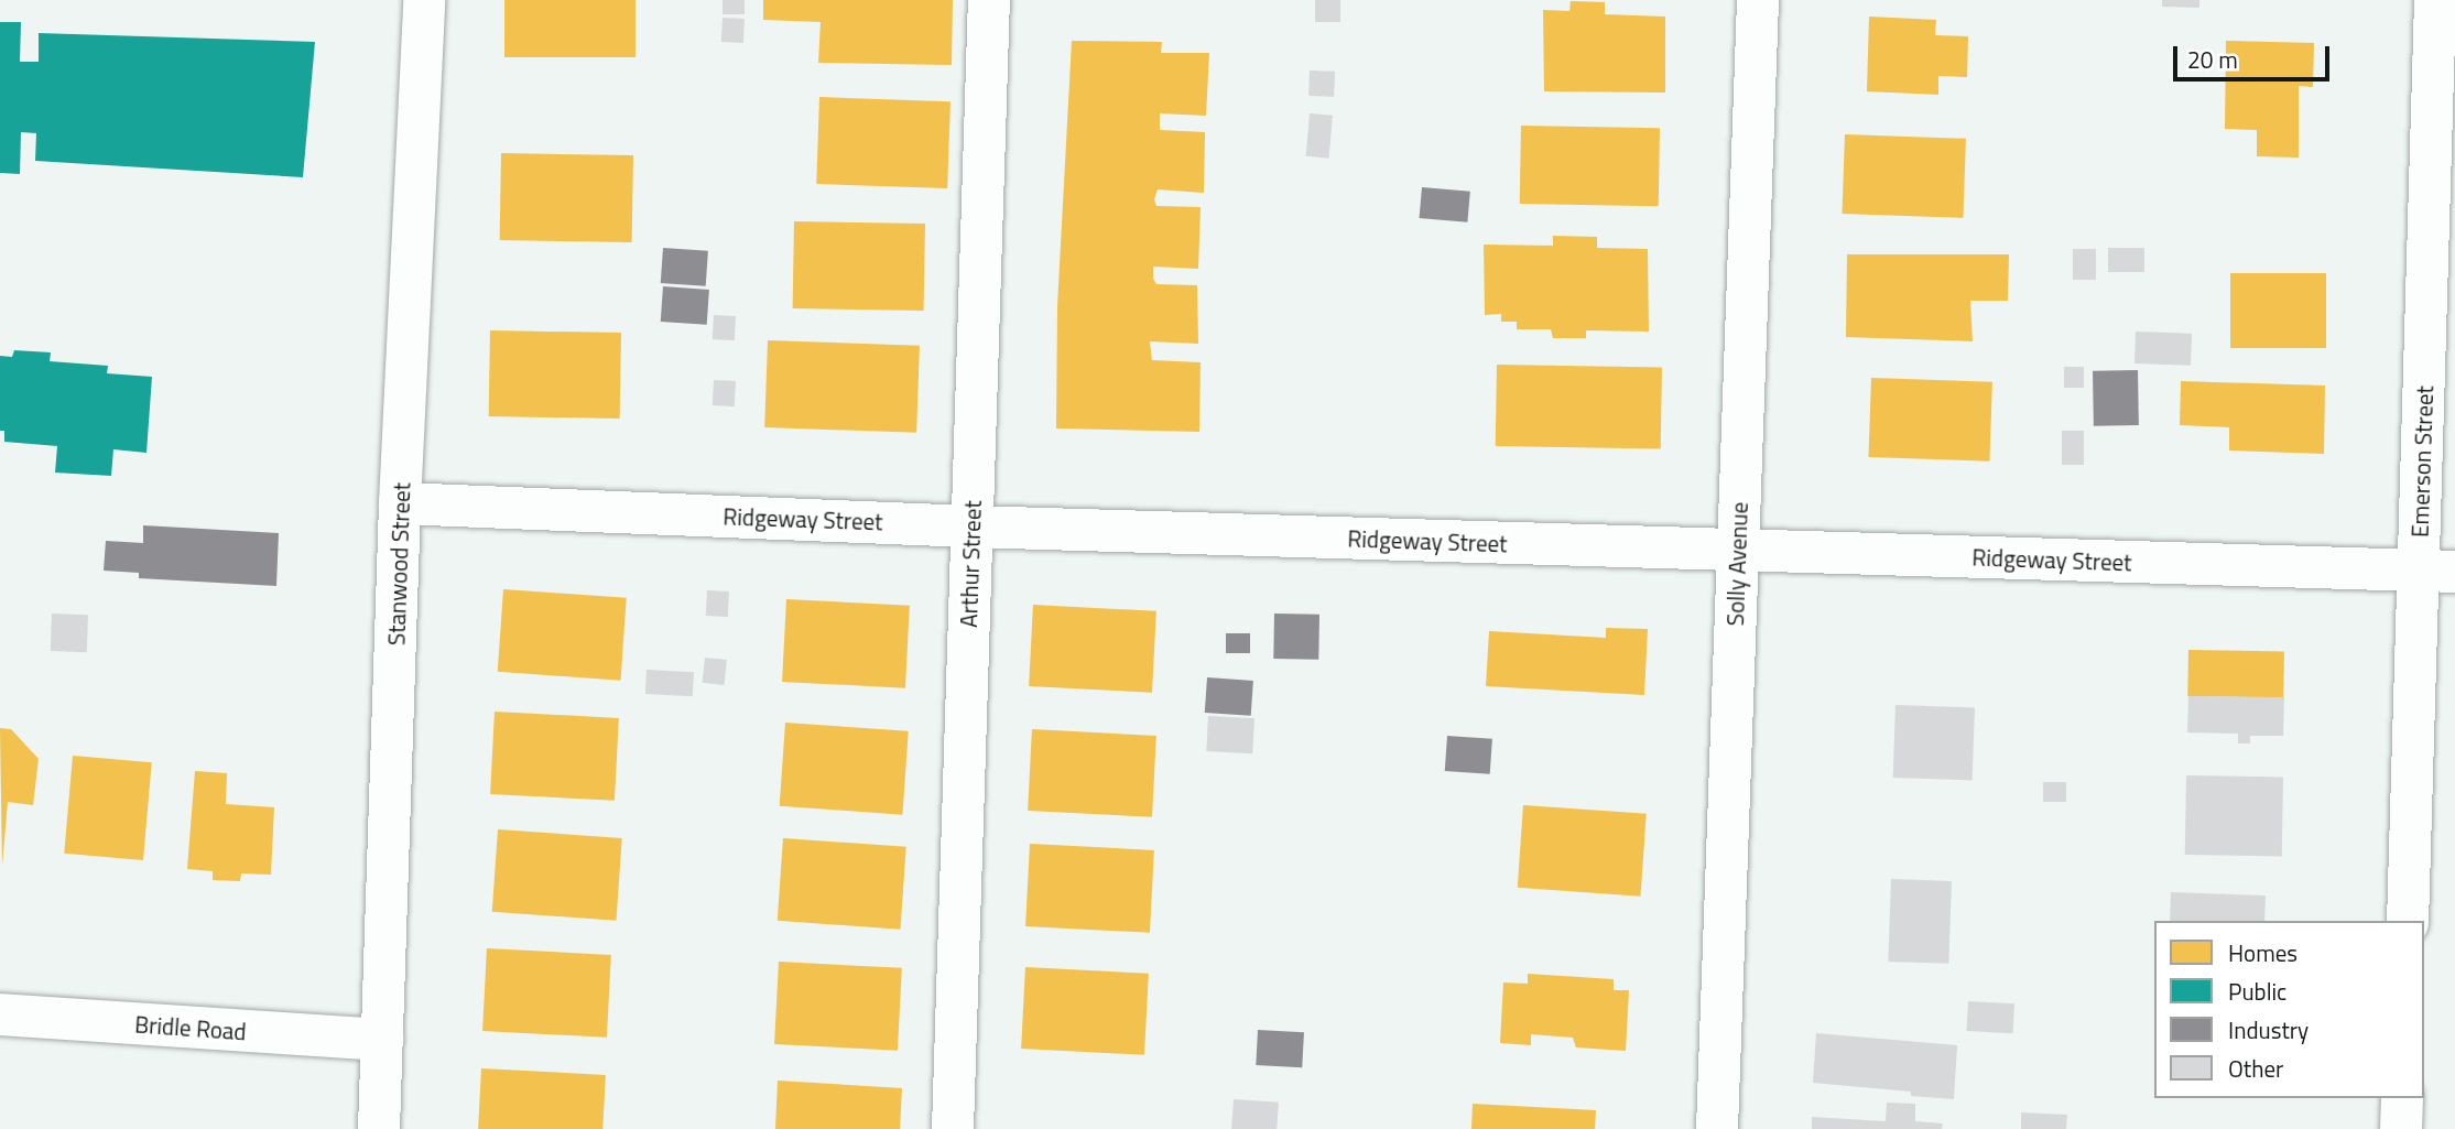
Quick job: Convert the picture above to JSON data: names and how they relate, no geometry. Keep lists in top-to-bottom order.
{
  "streets": {
    "street": [
      "Emerson Street",
      "Ridgeway Street",
      "Stanwood Street",
      "Arthur Street",
      "Solly Avenue",
      "Bridle Road"
    ]
  },
  "crossings": [
    ["Emerson Street", "Ridgeway Street"],
    ["Ridgeway Street", "Stanwood Street"],
    ["Ridgeway Street", "Arthur Street"],
    ["Ridgeway Street", "Solly Avenue"],
    ["Stanwood Street", "Bridle Road"]
  ],
  "legend": [
    "Homes",
    "Public",
    "Industry",
    "Other"
  ],
  "scale_bar": "20 m"
}
